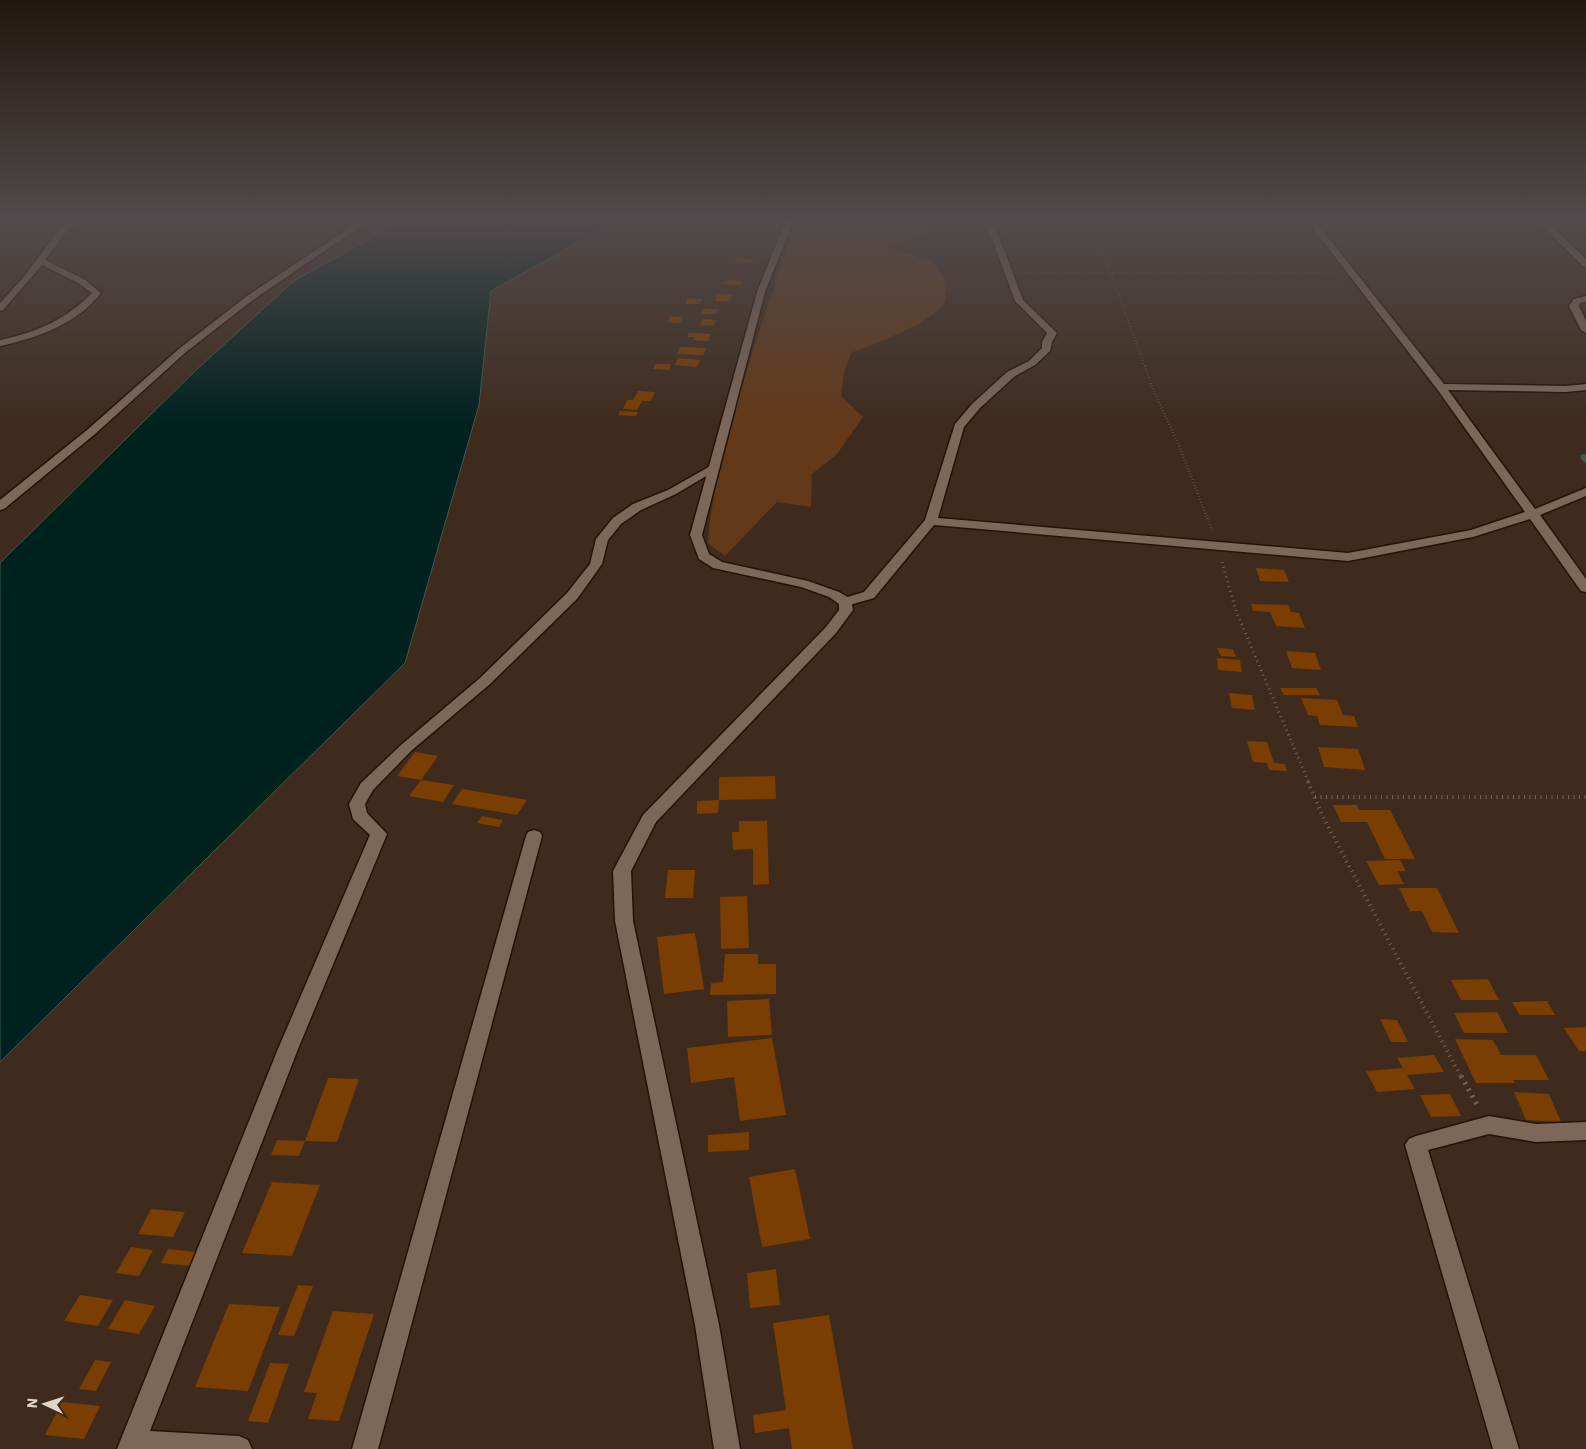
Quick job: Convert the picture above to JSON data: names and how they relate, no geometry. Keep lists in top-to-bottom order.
{
  "north": "left"
}
